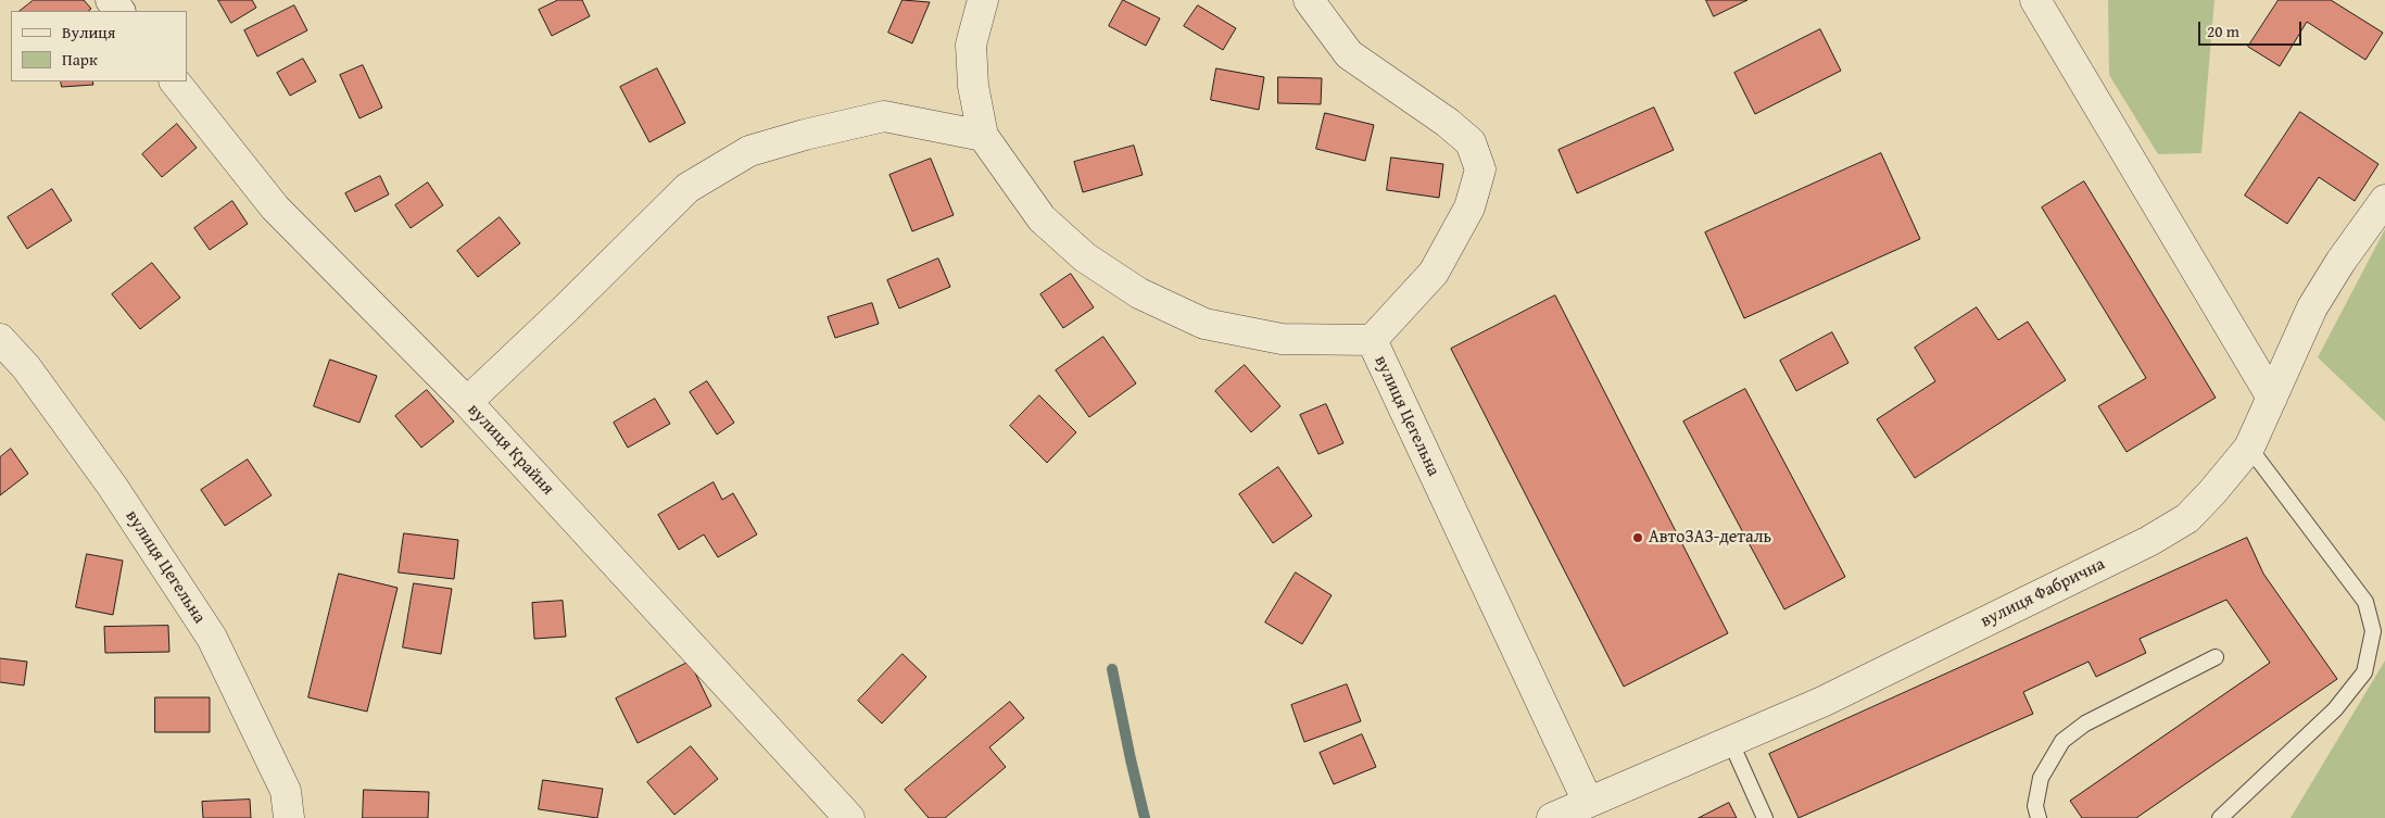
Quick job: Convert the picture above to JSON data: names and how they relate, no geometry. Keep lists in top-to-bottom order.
{
  "streets": {
    "street": ["вулиця Цегельна", "вулиця Крайня", "вулиця Фабрична"]
  },
  "crossings": [
    ["вулиця Цегельна", "вулиця Фабрична"]
  ],
  "places": ["АвтоЗАЗ-деталь"],
  "legend": ["Вулиця", "Парк"],
  "scale_bar": "20 m"
}
